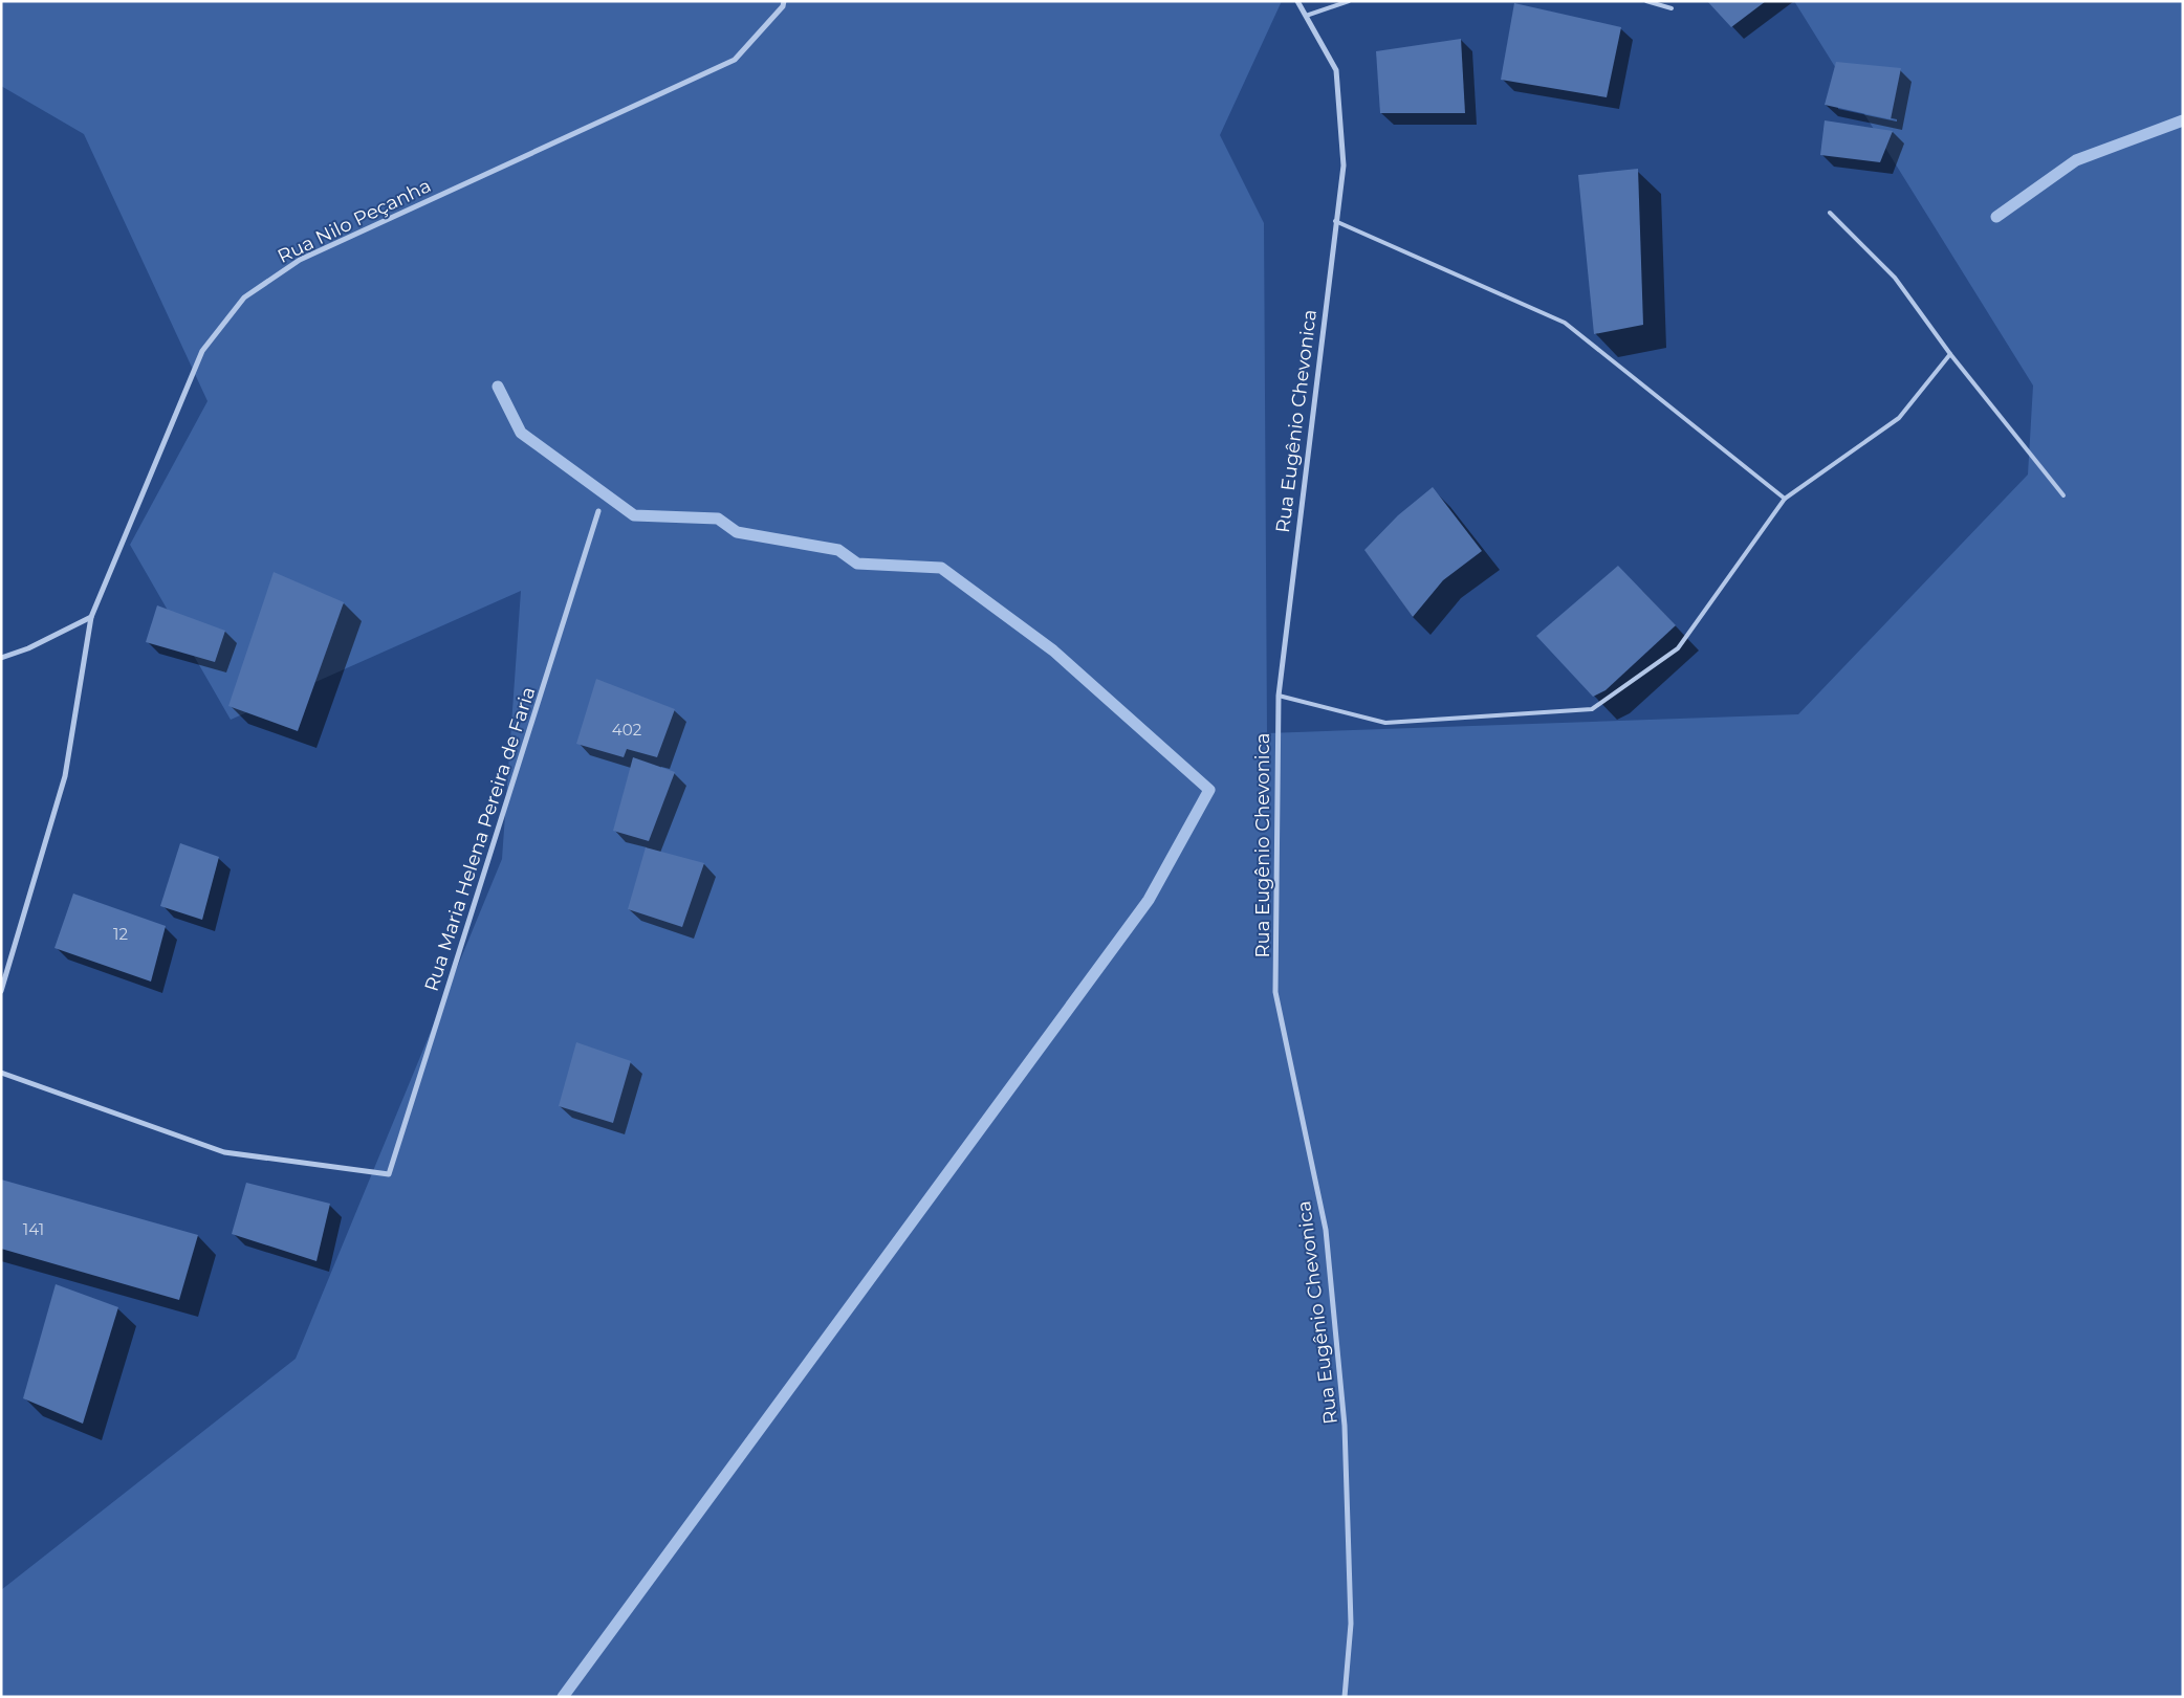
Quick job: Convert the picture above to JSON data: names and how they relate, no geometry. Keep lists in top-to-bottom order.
{
  "streets": {
    "street": ["Rua Nilo Peçanha", "Rua Eugênio Chevonica", "Rua Maria Helena Pereira de Faria"]
  },
  "house_numbers": ["402", "12", "141"]
}
